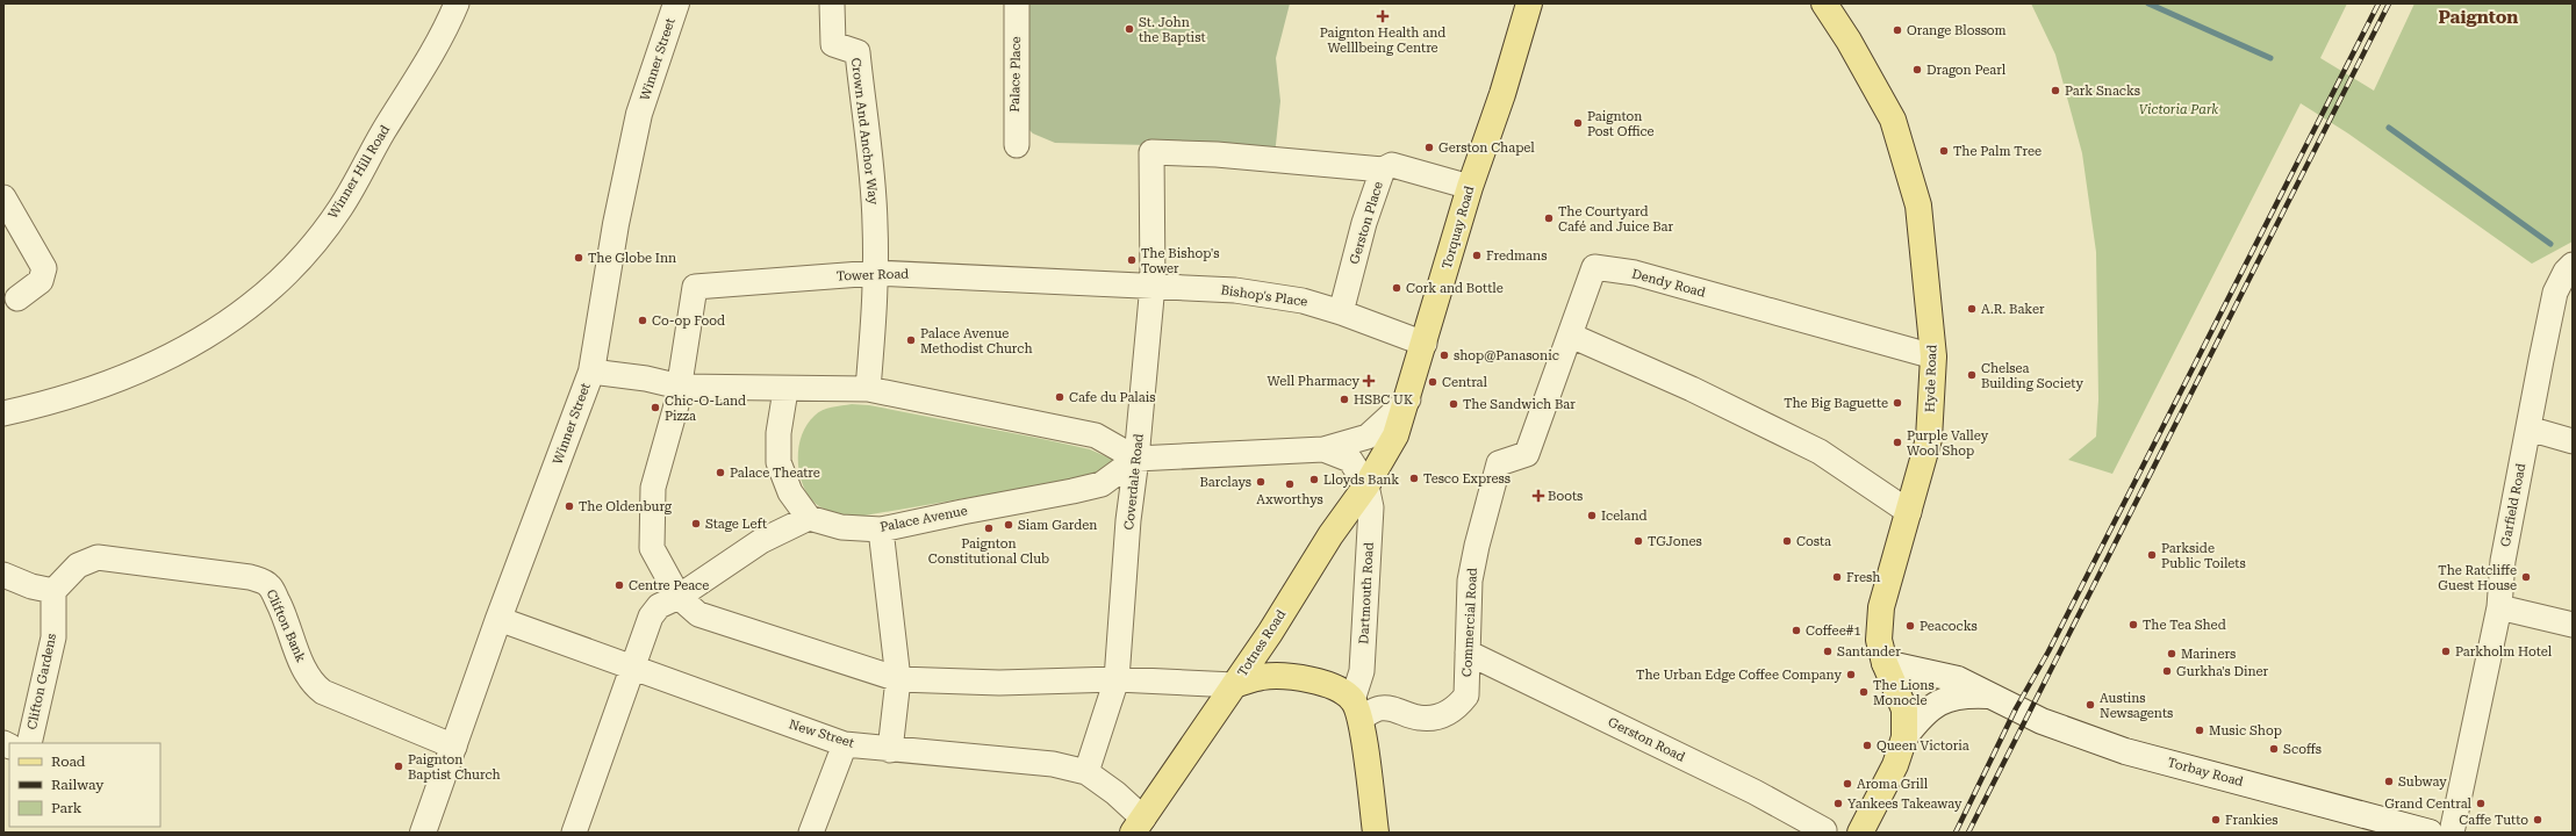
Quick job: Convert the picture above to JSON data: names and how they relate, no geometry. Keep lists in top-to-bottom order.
{
  "streets": {
    "main road": [
      "Torquay Road",
      "Hyde Road",
      "Dartmouth Road",
      "Totnes Road"
    ],
    "street": [
      "Winner Street",
      "Palace Place",
      "Crown And Anchor Way",
      "Winner Hill Road",
      "Gerston Place",
      "Tower Road",
      "Dendy Road",
      "Bishop's Place",
      "Coverdale Road",
      "Garfield Road",
      "Palace Avenue",
      "Commercial Road",
      "Clifton Bank",
      "Clifton Gardens",
      "New Street",
      "Gerston Road",
      "Torbay Road"
    ]
  },
  "crossings": [
    ["Winner Street", "Clifton Bank"],
    ["Winner Street", "New Street"],
    ["Crown And Anchor Way", "Tower Road"],
    ["Gerston Place", "Torquay Road"],
    ["Gerston Place", "Bishop's Place"],
    ["Gerston Place", "Coverdale Road"],
    ["Torquay Road", "Bishop's Place"],
    ["Torquay Road", "Totnes Road"],
    ["Tower Road", "Bishop's Place"],
    ["Tower Road", "Coverdale Road"],
    ["Dendy Road", "Hyde Road"],
    ["Dendy Road", "Commercial Road"],
    ["Bishop's Place", "Coverdale Road"],
    ["Hyde Road", "Torbay Road"],
    ["Coverdale Road", "Palace Avenue"],
    ["Coverdale Road", "New Street"],
    ["Dartmouth Road", "Commercial Road"],
    ["Dartmouth Road", "Totnes Road"],
    ["Commercial Road", "Gerston Road"],
    ["Clifton Bank", "Clifton Gardens"],
    ["Totnes Road", "New Street"]
  ],
  "districts": ["Paignton"],
  "parks": ["Victoria Park"],
  "places": {
    "health": ["Paignton Health and Welllbeing Centre", "Well Pharmacy", "Boots"],
    "other": [
      "St. John the Baptist",
      "Orange Blossom",
      "Dragon Pearl",
      "Park Snacks",
      "Paignton Post Office",
      "Gerston Chapel",
      "The Palm Tree",
      "The Courtyard Café and Juice Bar",
      "Fredmans",
      "The Globe Inn",
      "The Bishop's Tower",
      "Cork and Bottle",
      "A.R. Baker",
      "Co-op Food",
      "Palace Avenue Methodist Church",
      "shop@Panasonic",
      "Chelsea Building Society",
      "Central",
      "Cafe du Palais",
      "HSBC UK",
      "The Big Baguette",
      "The Sandwich Bar",
      "Chic-O-Land Pizza",
      "Purple Valley Wool Shop",
      "Palace Theatre",
      "Tesco Express",
      "Lloyds Bank",
      "Barclays",
      "Axworthys",
      "The Oldenburg",
      "Iceland",
      "Stage Left",
      "Siam Garden",
      "Paignton Constitutional Club",
      "TGJones",
      "Costa",
      "Parkside Public Toilets",
      "Fresh",
      "The Ratcliffe Guest House",
      "Centre Peace",
      "The Tea Shed",
      "Peacocks",
      "Coffee#1",
      "Santander",
      "Parkholm Hotel",
      "Mariners",
      "Gurkha's Diner",
      "The Urban Edge Coffee Company",
      "The Lions Monocle",
      "Austins Newsagents",
      "Music Shop",
      "Queen Victoria",
      "Scoffs",
      "Paignton Baptist Church",
      "Subway",
      "Aroma Grill",
      "Yankees Takeaway",
      "Grand Central",
      "Frankies",
      "Caffe Tutto"
    ]
  },
  "legend": ["Road", "Railway", "Park"]
}
